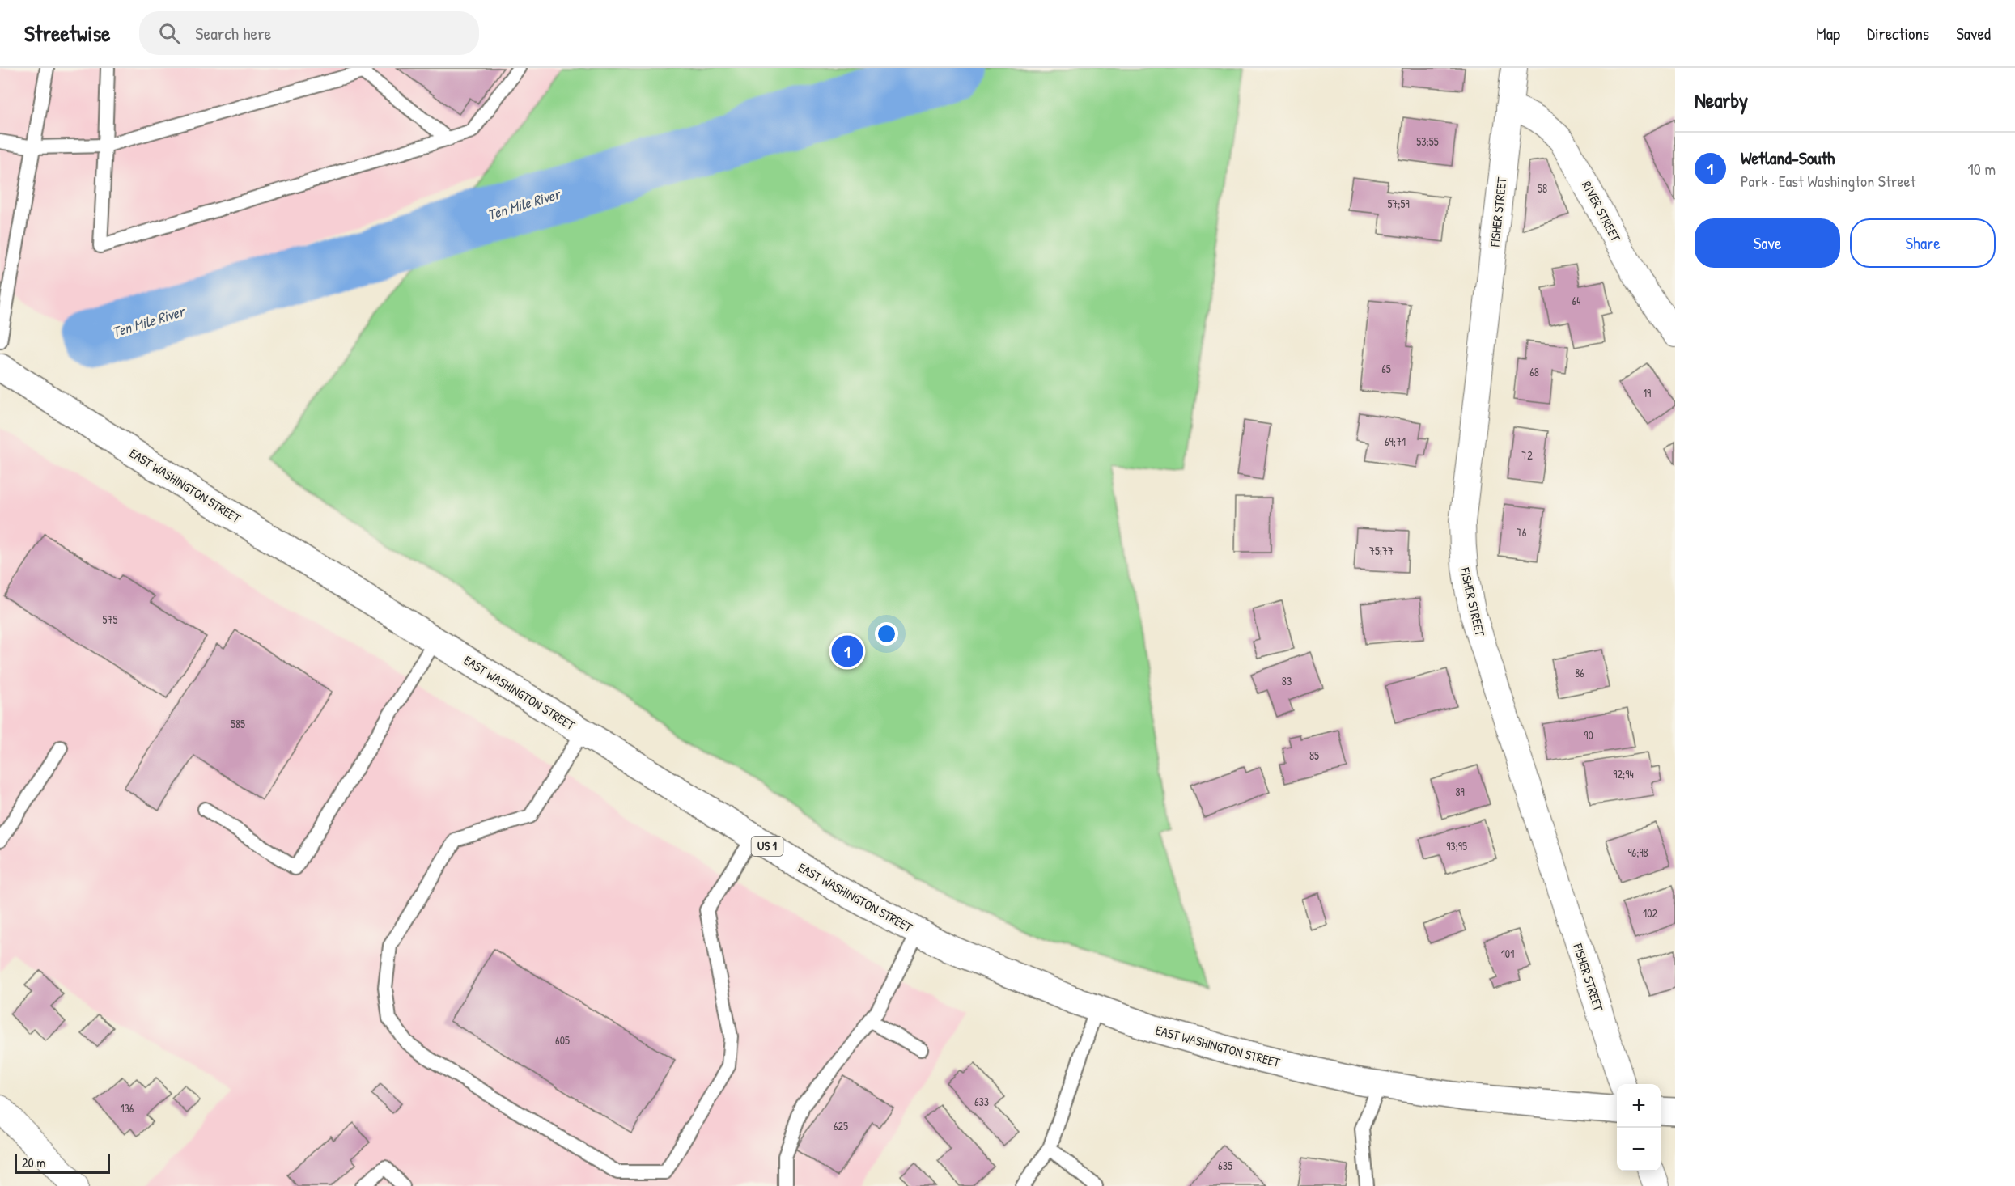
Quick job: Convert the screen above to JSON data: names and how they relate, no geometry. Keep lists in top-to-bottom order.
{
  "streets": {
    "main road": ["EAST WASHINGTON STREET", "US 1"],
    "street": ["RIVER STREET", "FISHER STREET"]
  },
  "crossings": [
    ["RIVER STREET", "FISHER STREET"]
  ],
  "water": ["Ten Mile River"],
  "house_numbers": [
    "53;55",
    "58",
    "57;59",
    "64",
    "65",
    "68",
    "19",
    "69;71",
    "72",
    "76",
    "75;77",
    "575",
    "86",
    "83",
    "585",
    "90",
    "85",
    "92;94",
    "89",
    "93;95",
    "96;98",
    "102",
    "101",
    "605",
    "633",
    "136",
    "625",
    "635"
  ],
  "scale_bar": "20 m",
  "page": {
    "header": "Streetwise",
    "search": "Search here",
    "nav": ["Map", "Directions", "Saved"],
    "heading": "Nearby",
    "list": [
      {
        "mark": "1",
        "name": "Wetland-South",
        "note": "Park · East Washington Street",
        "value": "10 m"
      }
    ],
    "buttons": ["Save", "Share"],
    "pins": "1",
    "map_buttons": ["+", "−"],
    "scale": "20 m"
  }
}
